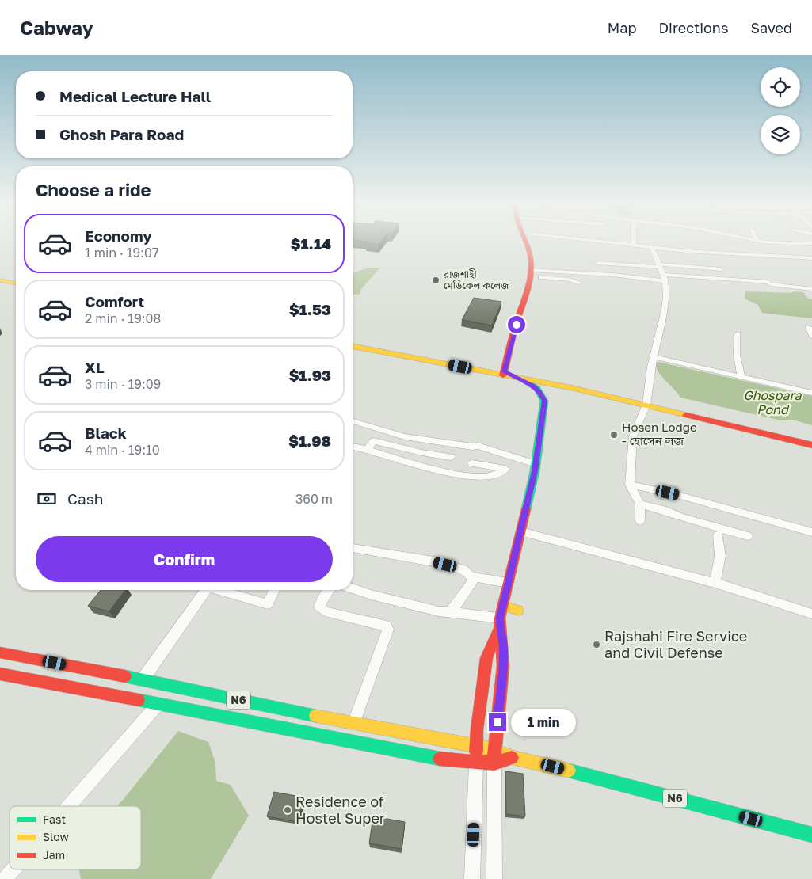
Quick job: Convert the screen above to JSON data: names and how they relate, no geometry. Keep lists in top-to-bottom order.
{
  "streets": {
    "main road": ["N6"]
  },
  "water": ["Ghospara Pond"],
  "places": [
    "রাজশাহী মেডিকেল কলেজ",
    "Hosen Lodge - হোসেন লজ",
    "Rajshahi Fire Service and Civil Defense",
    "Residence of Hostel Super"
  ],
  "legend": ["Fast", "Slow", "Jam"],
  "page": {
    "header": "Cabway",
    "nav": ["Map", "Directions", "Saved"],
    "banner": ["Medical Lecture Hall", "Ghosh Para Road"],
    "heading": "Choose a ride",
    "list": [
      {
        "name": "Economy",
        "note": "1 min · 19:07",
        "value": "$1.14"
      },
      {
        "name": "Comfort",
        "note": "2 min · 19:08",
        "value": "$1.53"
      },
      {
        "name": "XL",
        "note": "3 min · 19:09",
        "value": "$1.93"
      },
      {
        "name": "Black",
        "note": "4 min · 19:10",
        "value": "$1.98"
      }
    ],
    "pay": ["Cash", "360 m"],
    "buttons": "Confirm",
    "bubble": "1 min"
  }
}
